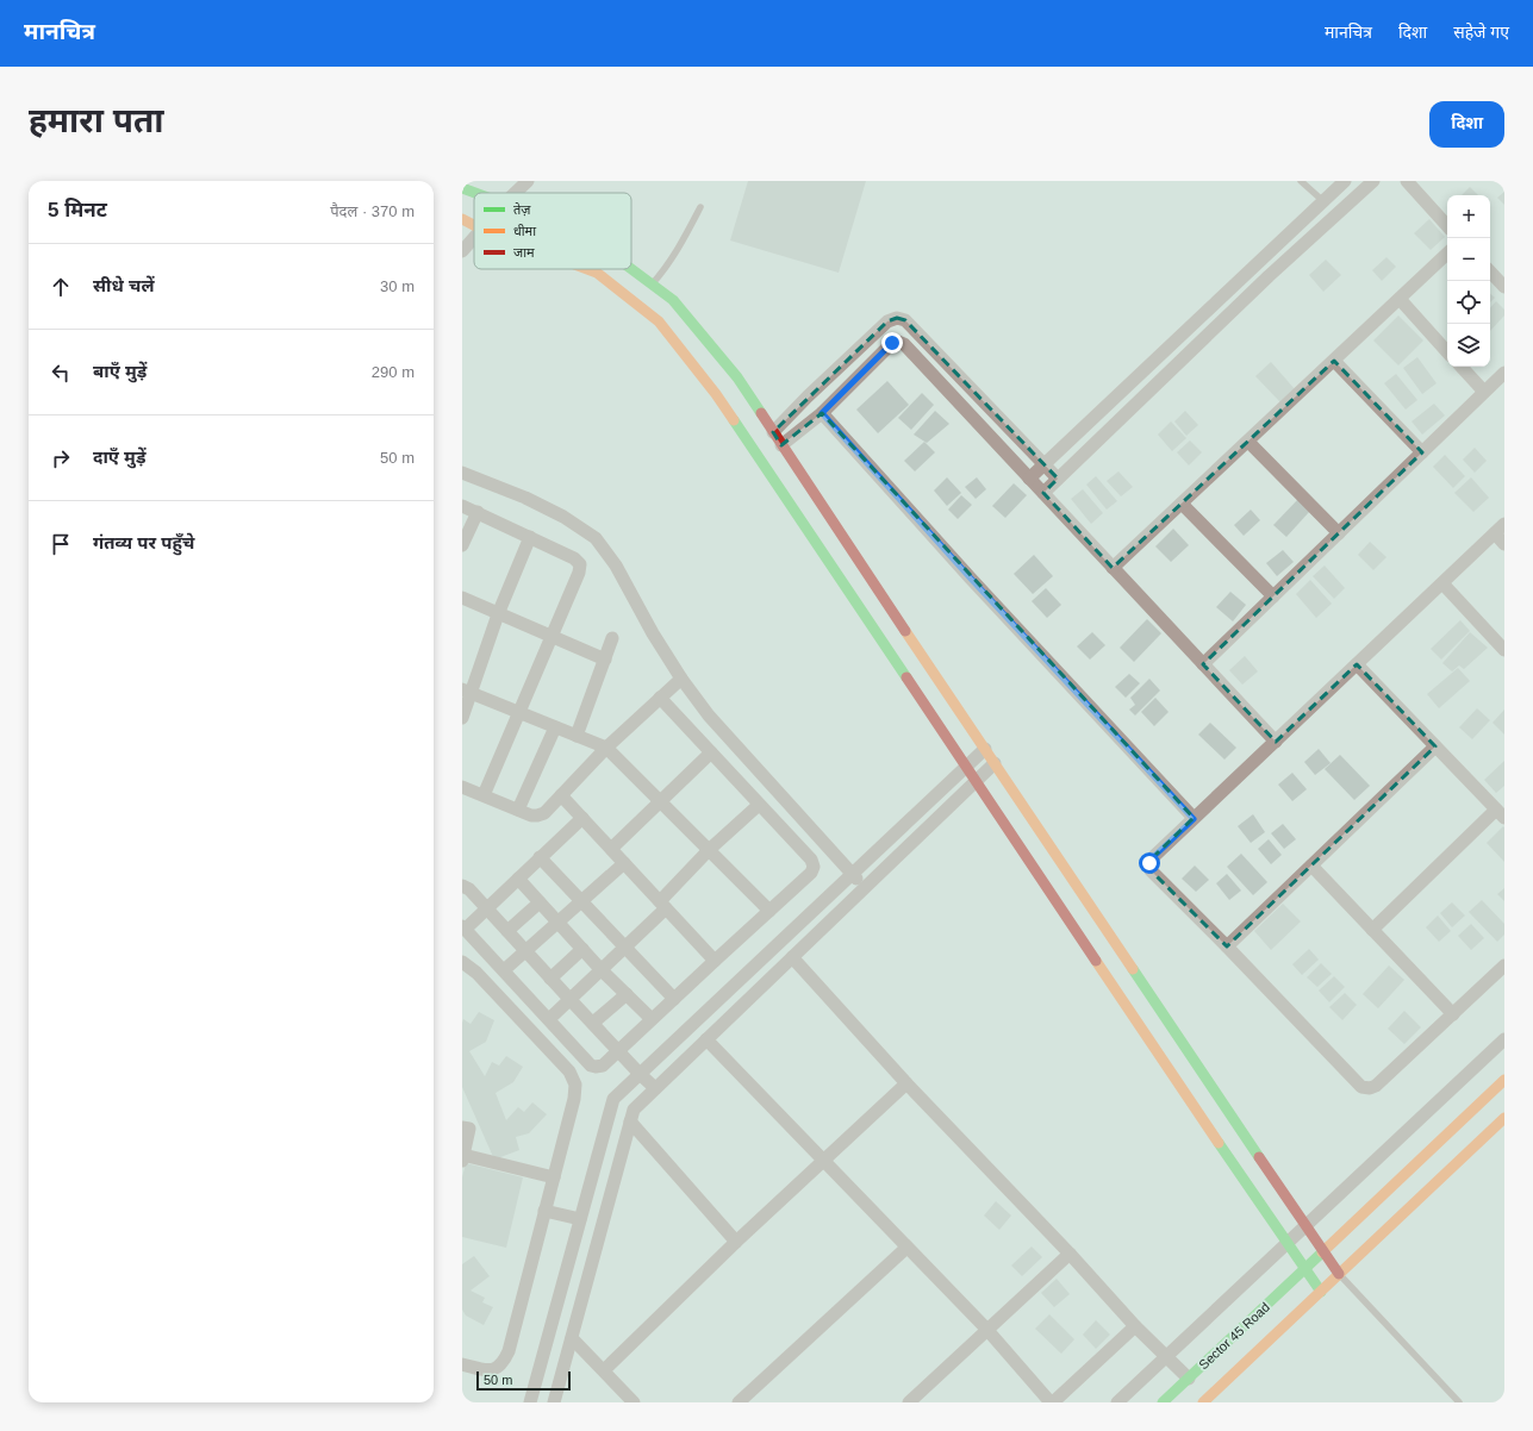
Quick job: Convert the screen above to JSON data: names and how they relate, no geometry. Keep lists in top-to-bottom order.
{
  "streets": {
    "street": ["Sector 45 Road"]
  },
  "legend": ["तेज़", "धीमा", "जाम"],
  "scale_bar": "50 m",
  "page": {
    "header": "मानचित्र",
    "nav": ["मानचित्र", "दिशा", "सहेजे गए"],
    "buttons": "दिशा",
    "title": "हमारा पता",
    "heading": ["5 मिनट", "पैदल · 370 m"],
    "map_buttons": ["+", "−"],
    "list": [
      ["सीधे चलें", "30 m"],
      ["बाएँ मुड़ें", "290 m"],
      ["दाएँ मुड़ें", "50 m"],
      "गंतव्य पर पहुँचे"
    ],
    "scale": "50 m"
  }
}
